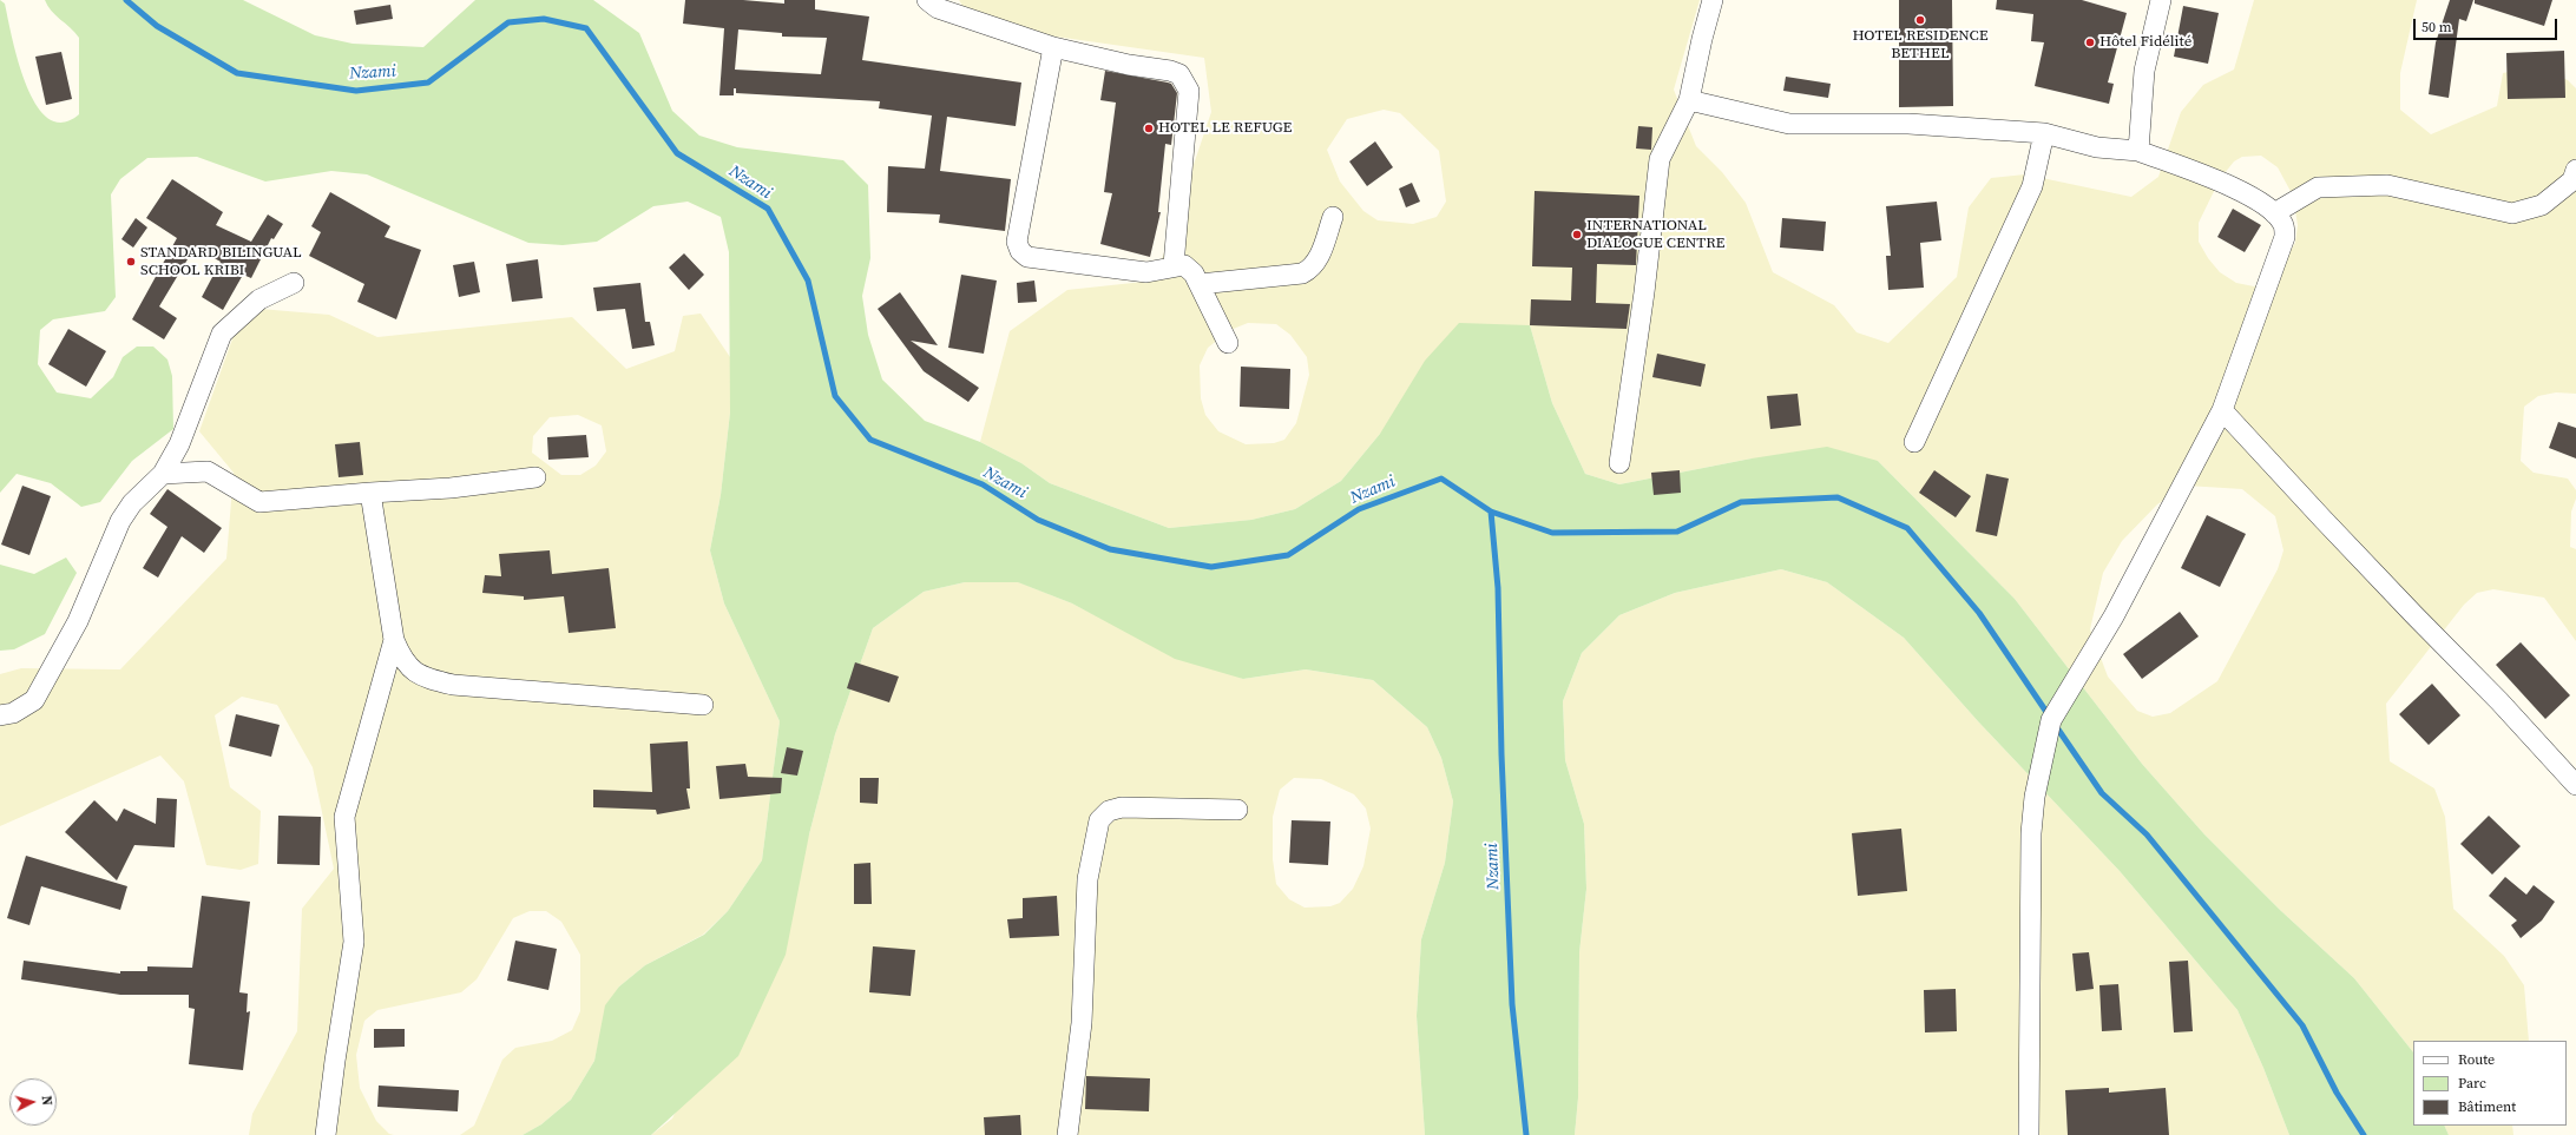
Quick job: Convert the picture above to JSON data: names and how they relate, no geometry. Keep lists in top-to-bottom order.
{
  "water": ["Nzami"],
  "places": [
    "HOTEL RESIDENCE BETHEL",
    "Hôtel Fidélité",
    "HOTEL LE REFUGE",
    "INTERNATIONAL DIALOGUE CENTRE",
    "STANDARD BILINGUAL SCHOOL KRIBI"
  ],
  "legend": ["Route", "Parc", "Bâtiment"],
  "scale_bar": "50 m",
  "north": "right"
}
